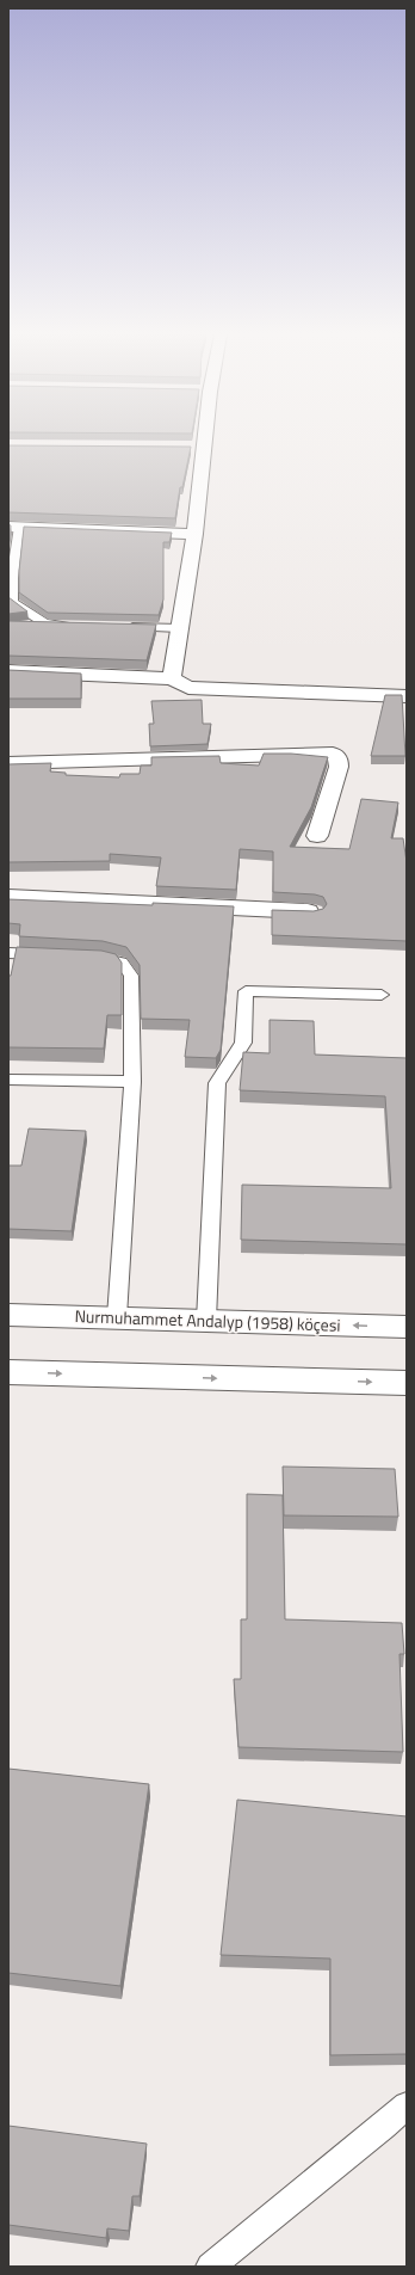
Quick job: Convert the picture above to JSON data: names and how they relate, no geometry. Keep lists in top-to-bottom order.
{
  "streets": {
    "street": ["Nurmuhammet Andalyp (1958) köçesi"]
  }
}
